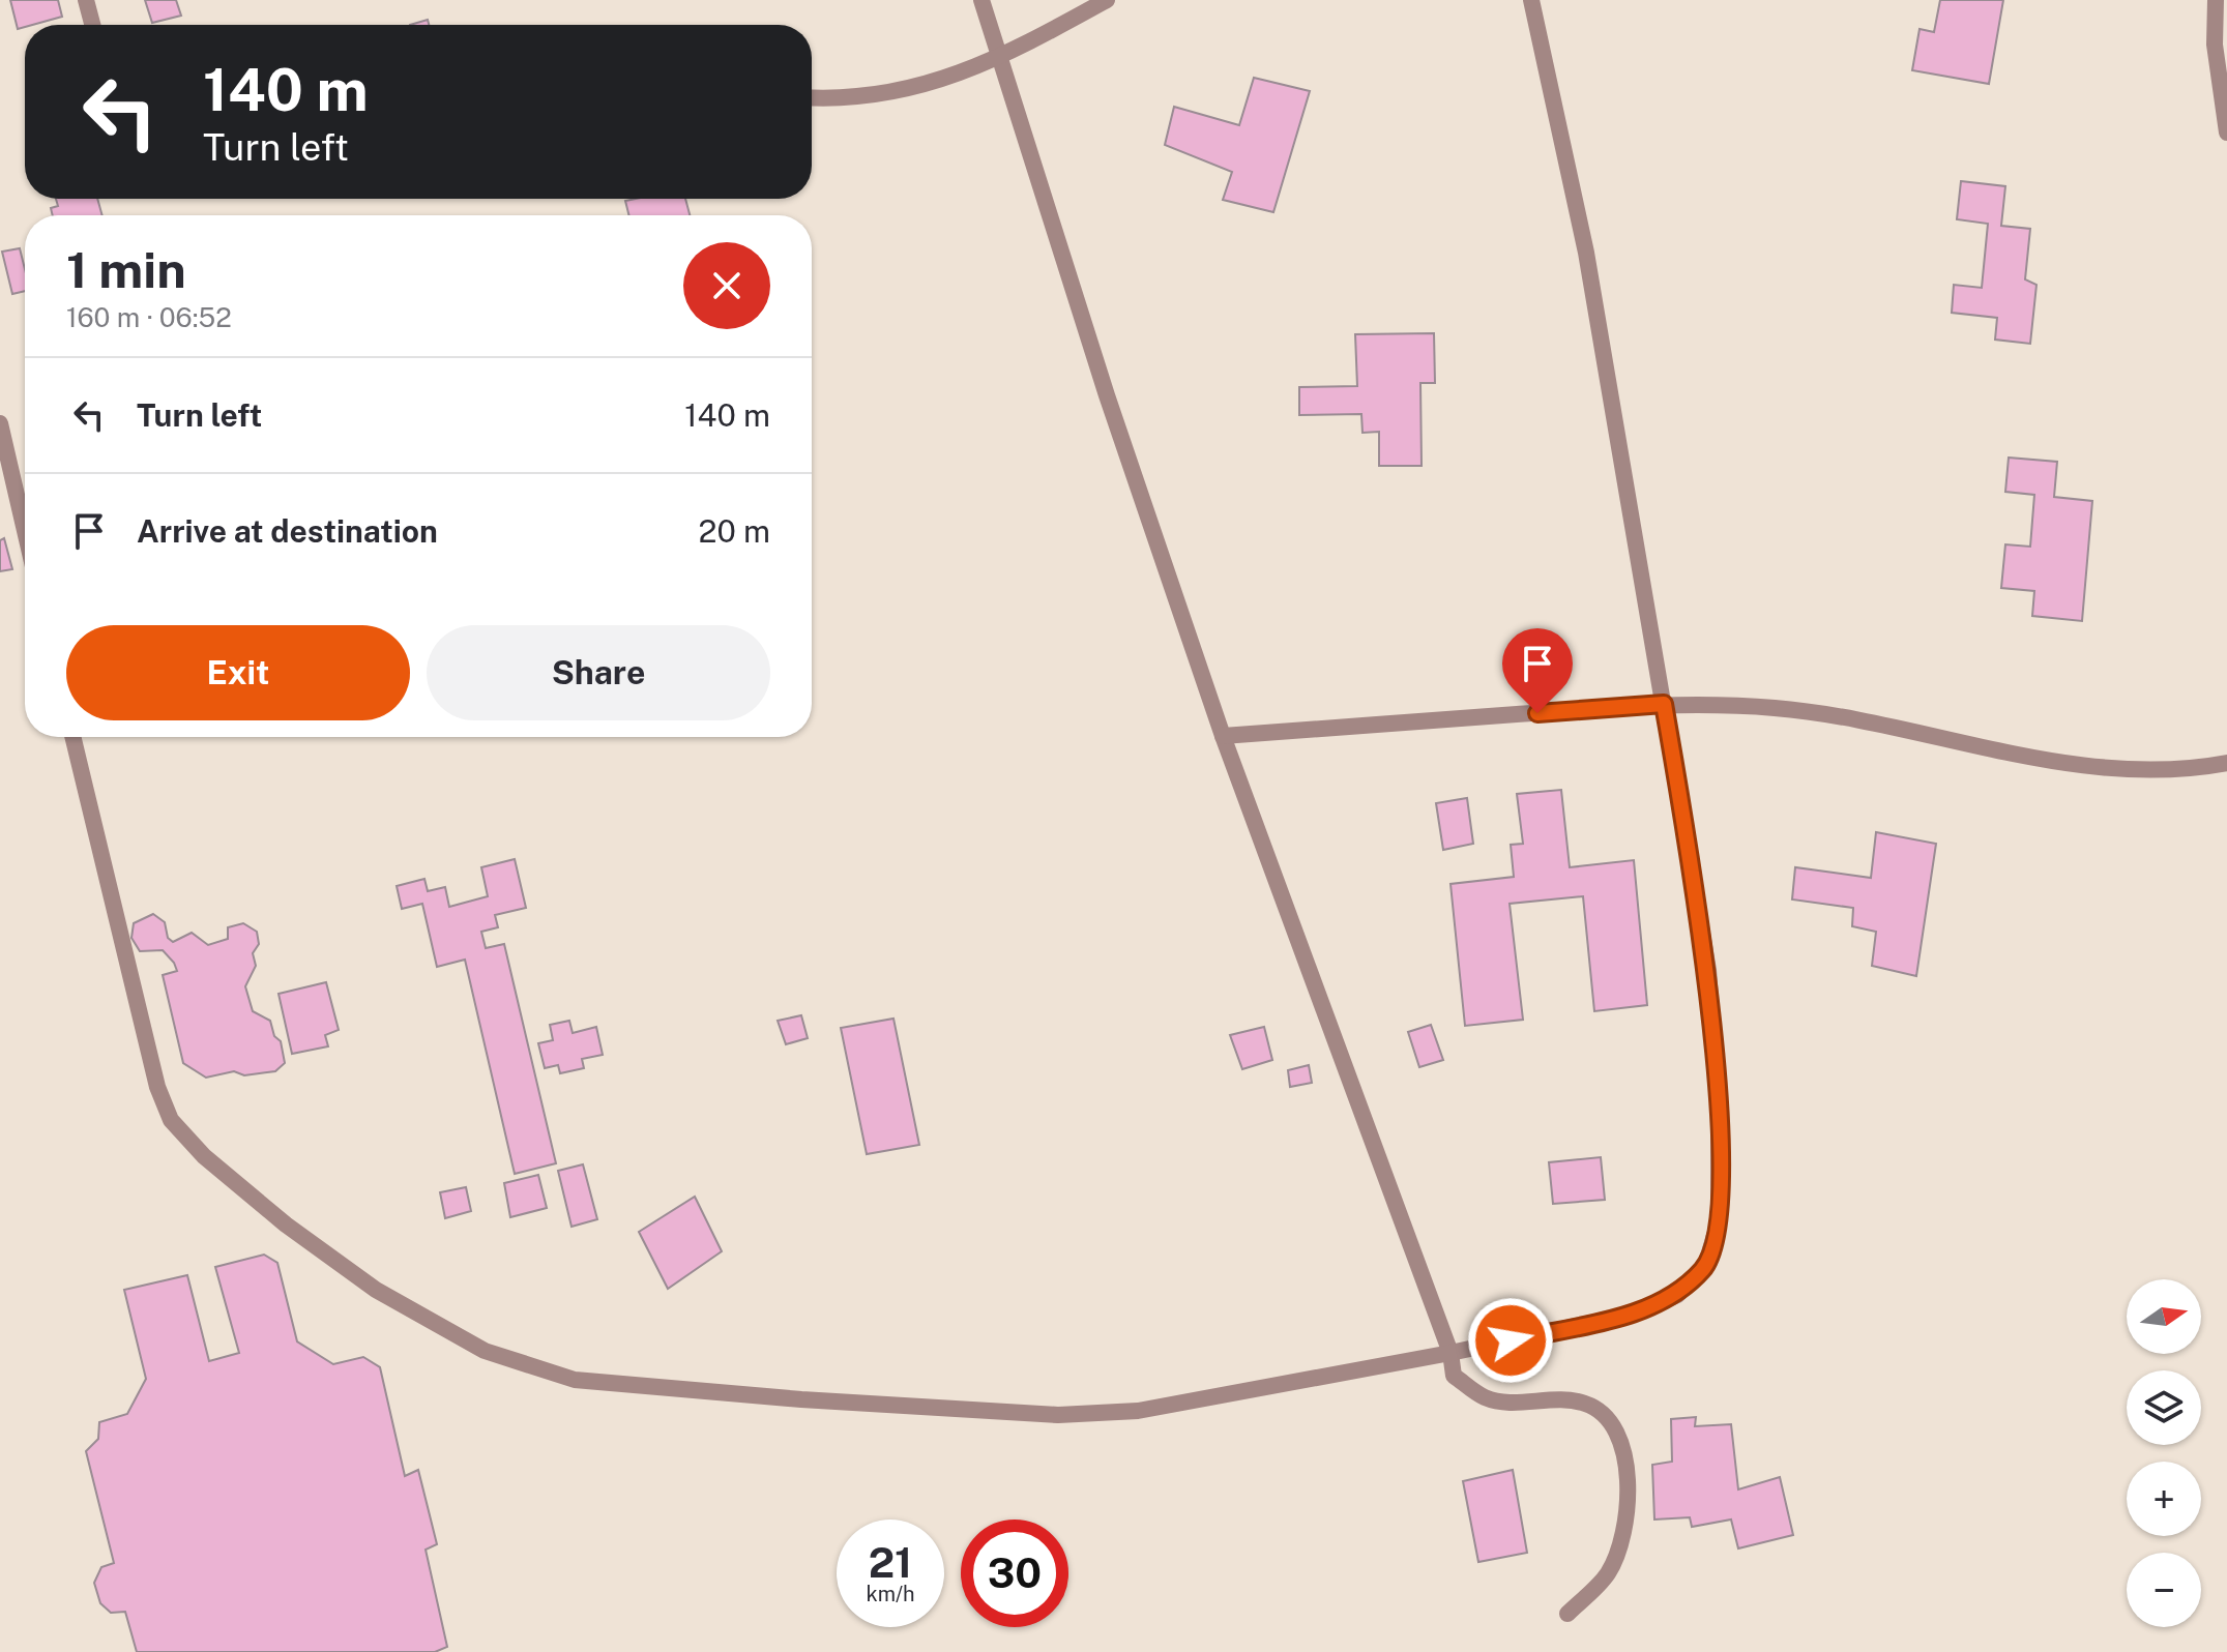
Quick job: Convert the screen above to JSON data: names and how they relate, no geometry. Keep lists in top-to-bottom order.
{
  "north": "right",
  "page": {
    "turn": ["140 m", "Turn left"],
    "heading": ["1 min", "160 m · 06:52"],
    "list": [
      {
        "name": "Turn left",
        "value": "140 m"
      },
      {
        "name": "Arrive at destination",
        "value": "20 m"
      }
    ],
    "buttons": ["Exit", "Share"],
    "map_buttons": ["+", "−"],
    "speed": "21 km/h",
    "limit": "30"
  }
}
